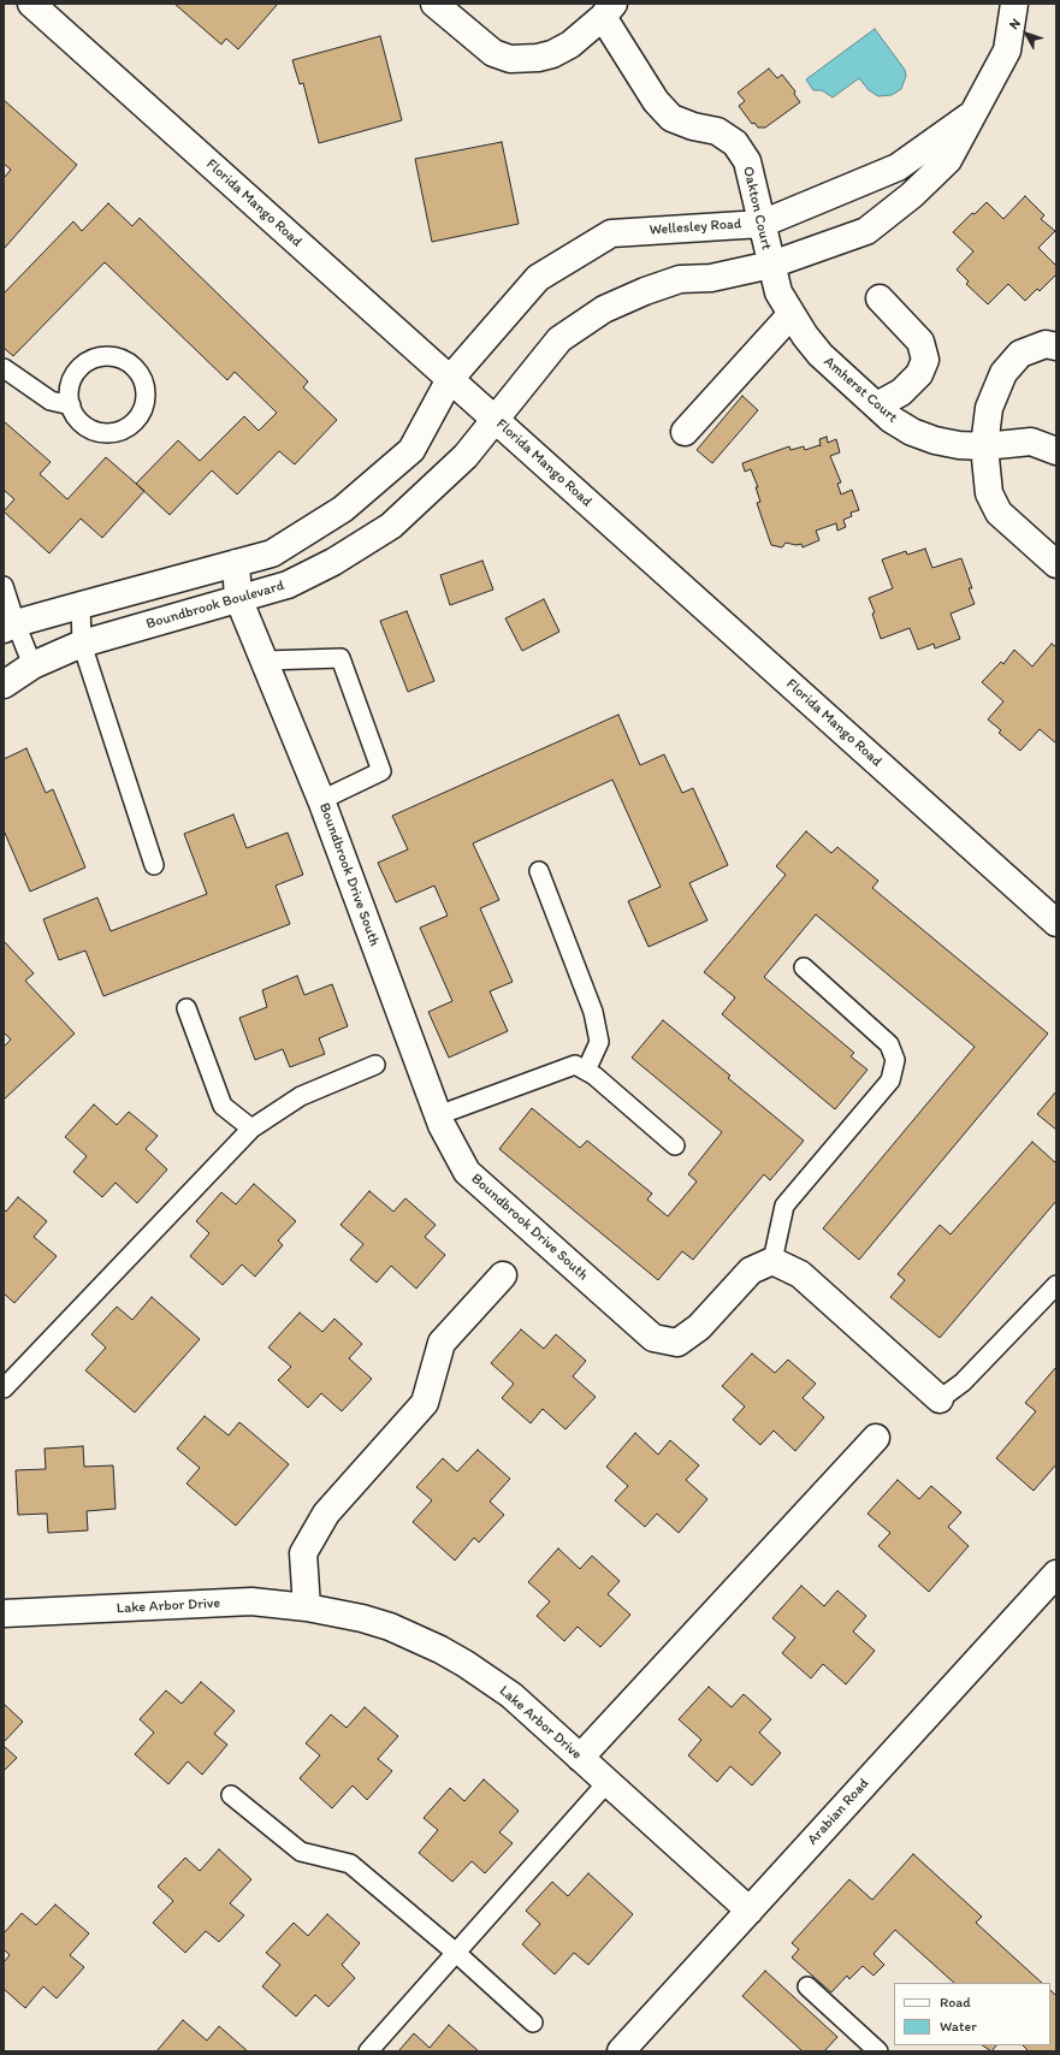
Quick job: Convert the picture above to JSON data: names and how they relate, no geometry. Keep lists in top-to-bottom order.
{
  "streets": {
    "street": [
      "Florida Mango Road",
      "Oakton Court",
      "Wellesley Road",
      "Amherst Court",
      "Boundbrook Boulevard",
      "Boundbrook Drive South",
      "Lake Arbor Drive",
      "Arabian Road"
    ]
  },
  "crossings": [
    ["Florida Mango Road", "Wellesley Road"],
    ["Florida Mango Road", "Boundbrook Boulevard"],
    ["Oakton Court", "Wellesley Road"],
    ["Oakton Court", "Amherst Court"],
    ["Wellesley Road", "Amherst Court"],
    ["Wellesley Road", "Boundbrook Boulevard"],
    ["Boundbrook Boulevard", "Boundbrook Drive South"],
    ["Lake Arbor Drive", "Arabian Road"]
  ],
  "legend": ["Road", "Water"],
  "north": "top left"
}
